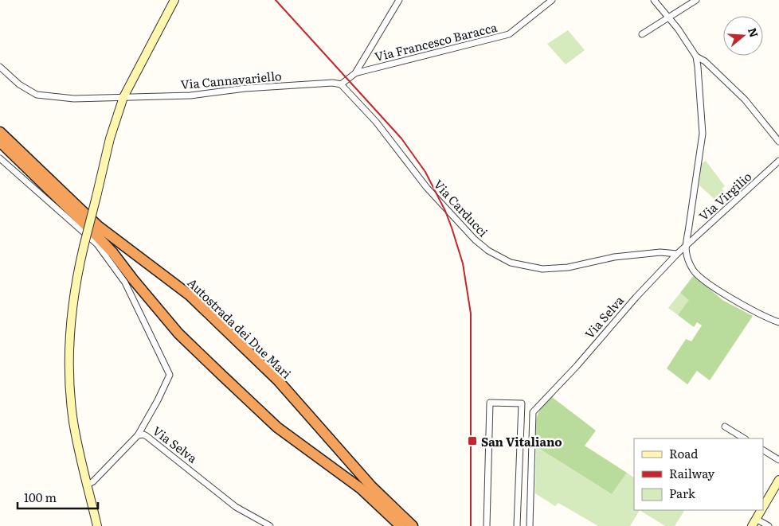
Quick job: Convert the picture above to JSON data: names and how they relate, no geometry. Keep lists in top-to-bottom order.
{
  "streets": {
    "highway": ["Autostrada dei Due Mari"],
    "street": [
      "Via Francesco Baracca",
      "Via Cannavariello",
      "Via Virgilio",
      "Via Carducci",
      "Via Selva"
    ]
  },
  "crossings": [
    ["Via Francesco Baracca", "Via Cannavariello"],
    ["Via Francesco Baracca", "Via Carducci"],
    ["Via Cannavariello", "Via Carducci"],
    ["Via Virgilio", "Via Selva"],
    ["Via Carducci", "Via Selva"]
  ],
  "places": {
    "transit": ["San Vitaliano"]
  },
  "legend": ["Road", "Railway", "Park"],
  "scale_bar": "100 m",
  "north": "right"
}
